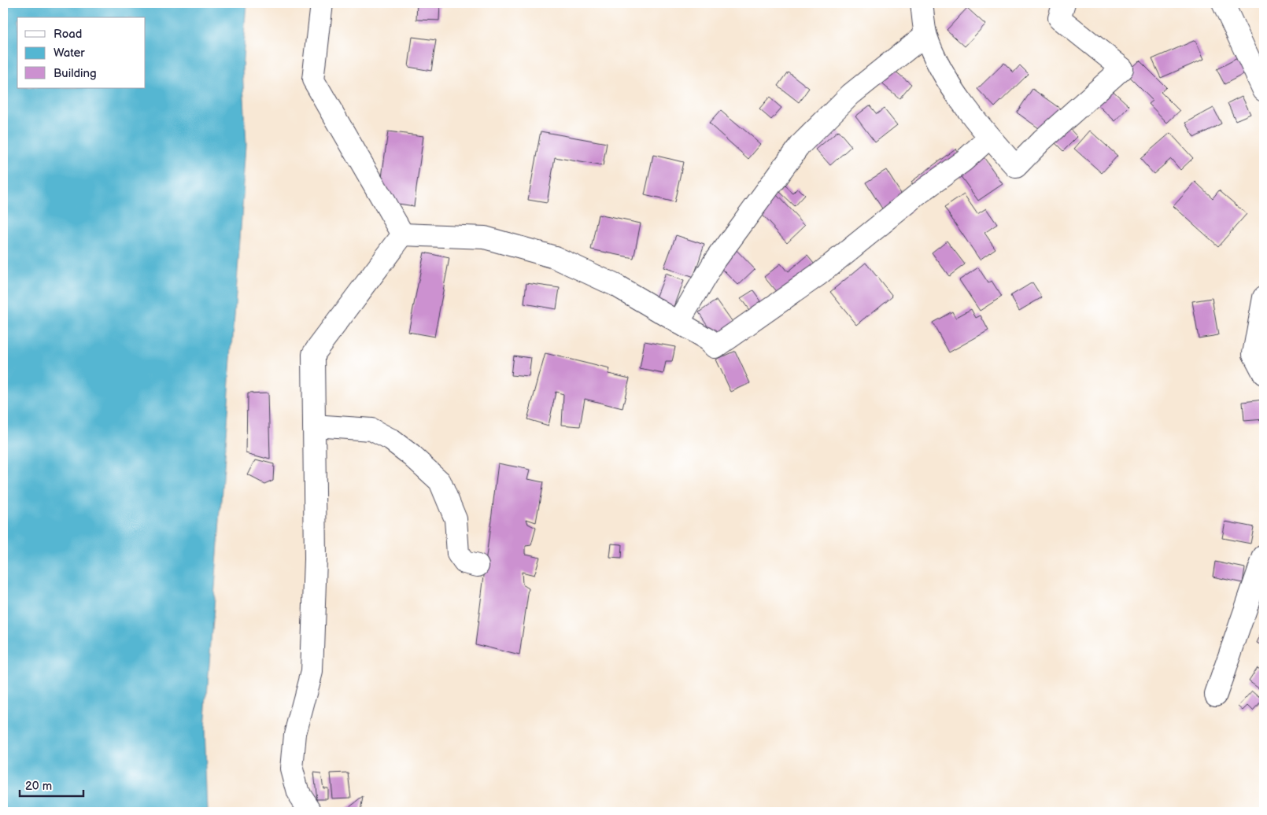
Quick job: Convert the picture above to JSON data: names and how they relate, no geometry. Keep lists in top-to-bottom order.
{
  "legend": ["Road", "Water", "Building"],
  "scale_bar": "20 m"
}
